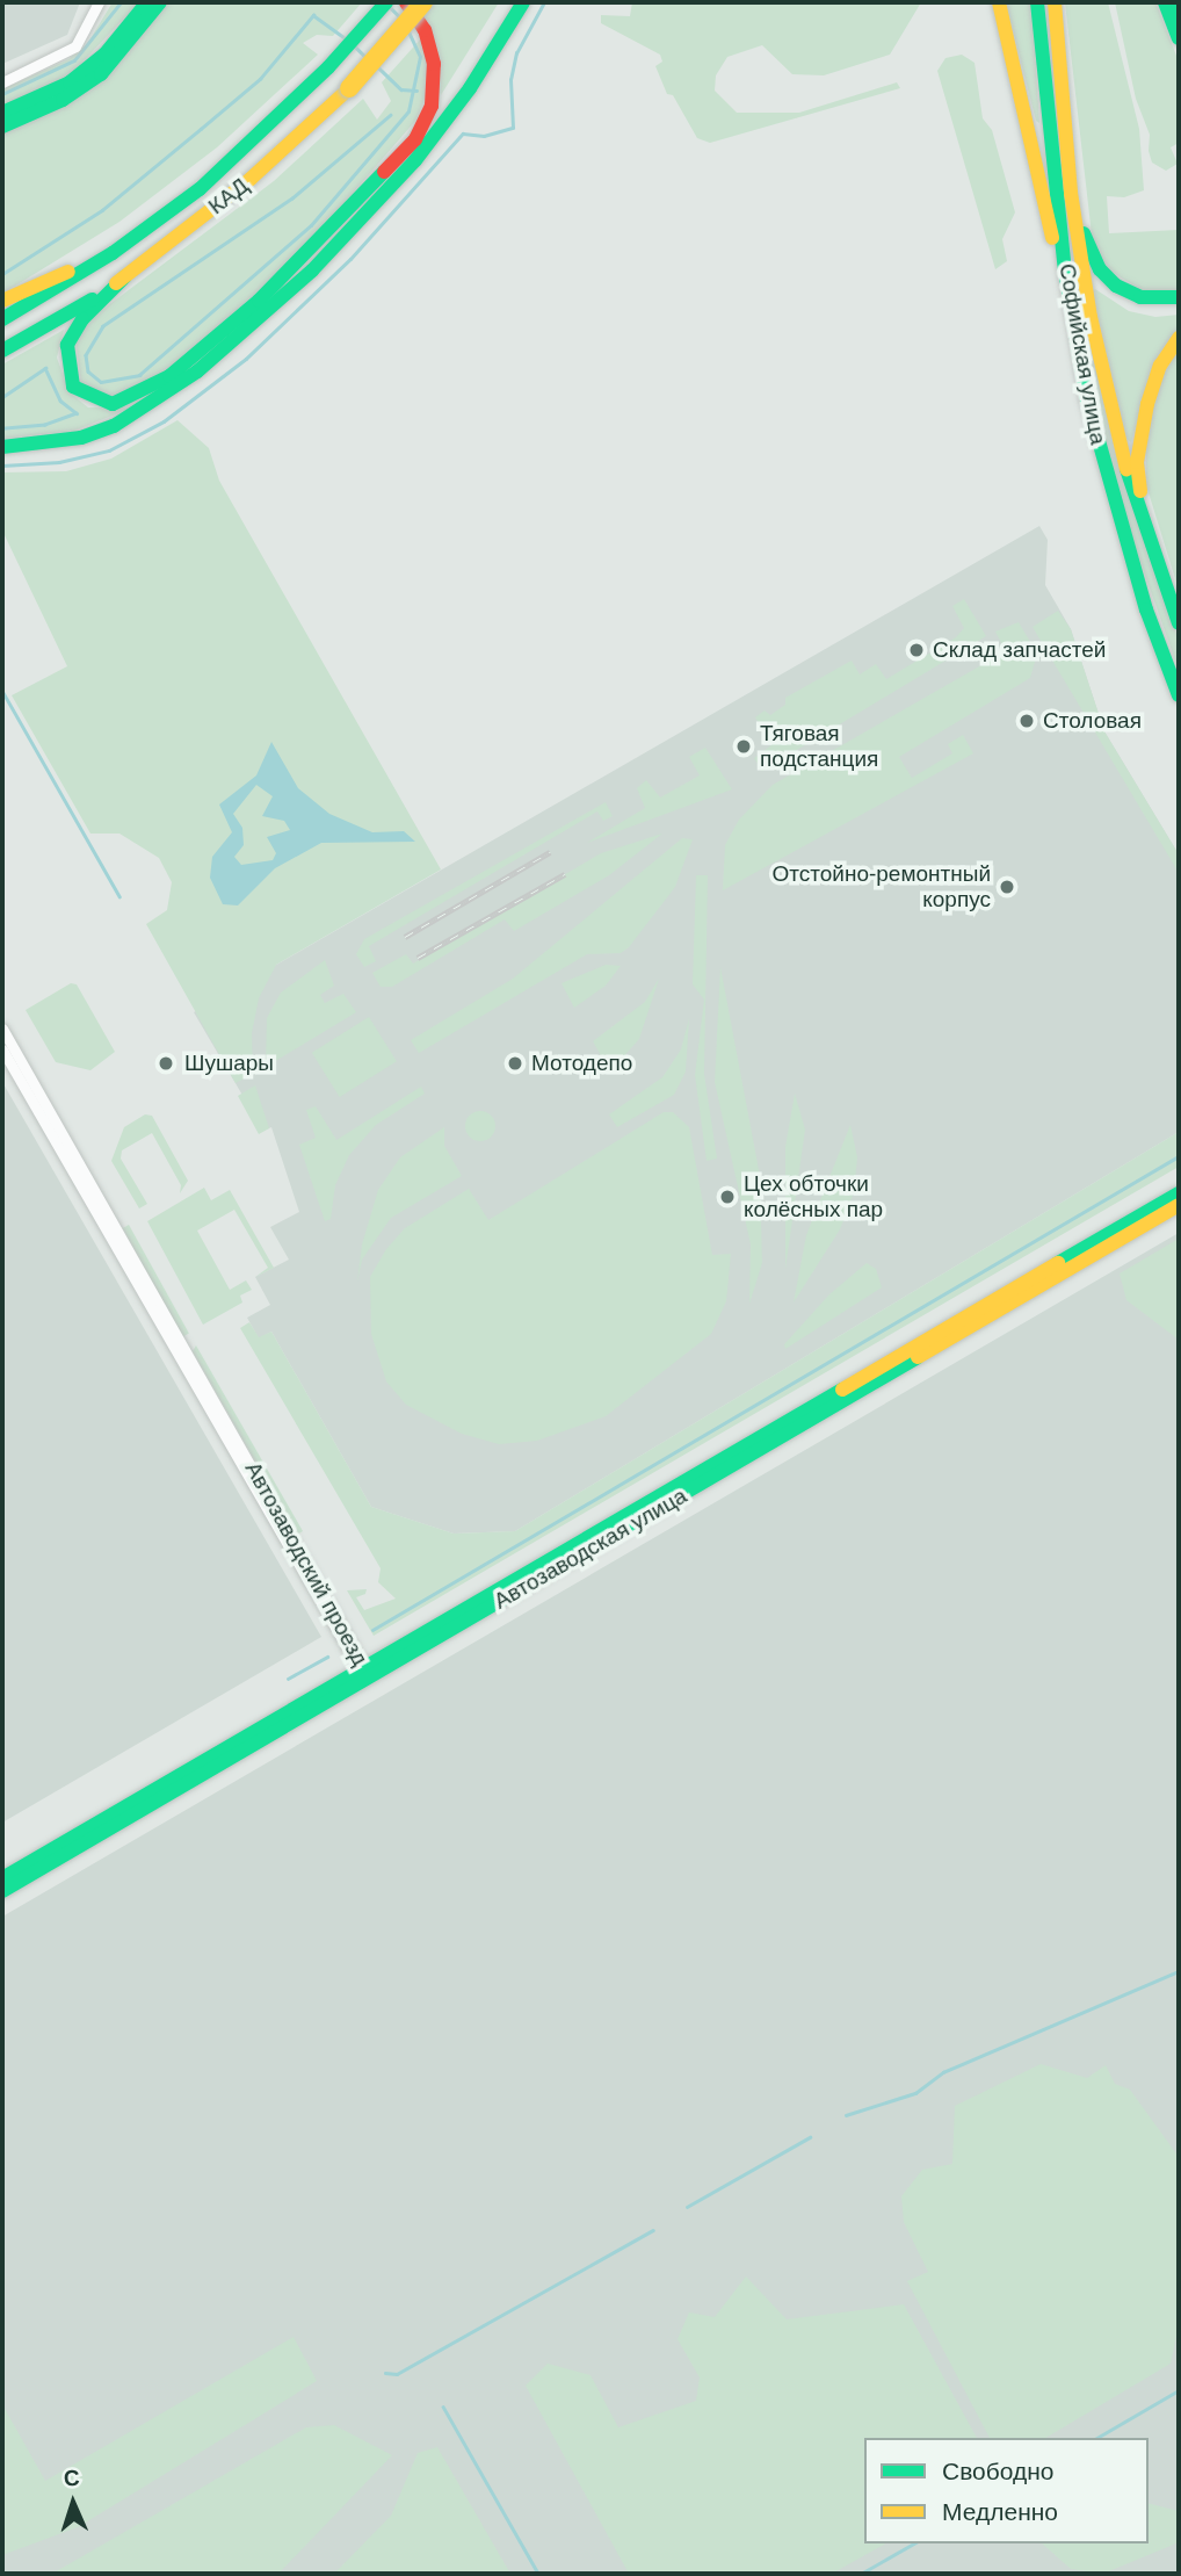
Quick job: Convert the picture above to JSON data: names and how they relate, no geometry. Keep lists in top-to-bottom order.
{
  "streets": {
    "main road": ["КАД", "Софийская улица", "Автозаводская улица"],
    "street": ["Автозаводский проезд"]
  },
  "crossings": [
    ["Автозаводская улица", "Автозаводский проезд"]
  ],
  "places": [
    "Склад запчастей",
    "Столовая",
    "Тяговая подстанция",
    "Отстойно-ремонтный корпус",
    "Шушары",
    "Мотодепо",
    "Цех обточки колёсных пар"
  ],
  "legend": ["Свободно", "Медленно"],
  "north": "top"
}
